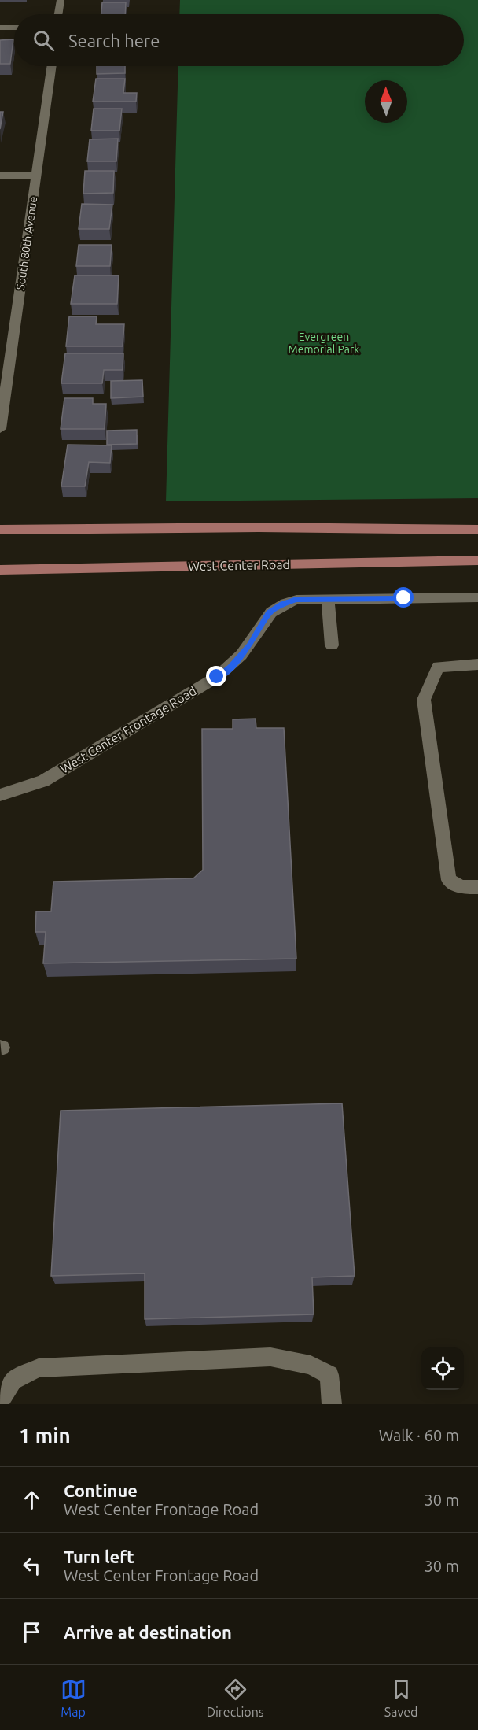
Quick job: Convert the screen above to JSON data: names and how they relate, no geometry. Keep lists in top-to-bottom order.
{
  "streets": {
    "main road": ["West Center Road"],
    "street": ["South 80th Avenue", "West Center Frontage Road"]
  },
  "parks": ["Evergreen Memorial Park"],
  "north": "top",
  "page": {
    "search": "Search here",
    "heading": ["1 min", "Walk · 60 m"],
    "list": [
      ["Continue", "West Center Frontage Road", "30 m"],
      ["Turn left", "West Center Frontage Road", "30 m"],
      "Arrive at destination"
    ],
    "nav": ["Map", "Directions", "Saved"]
  }
}
